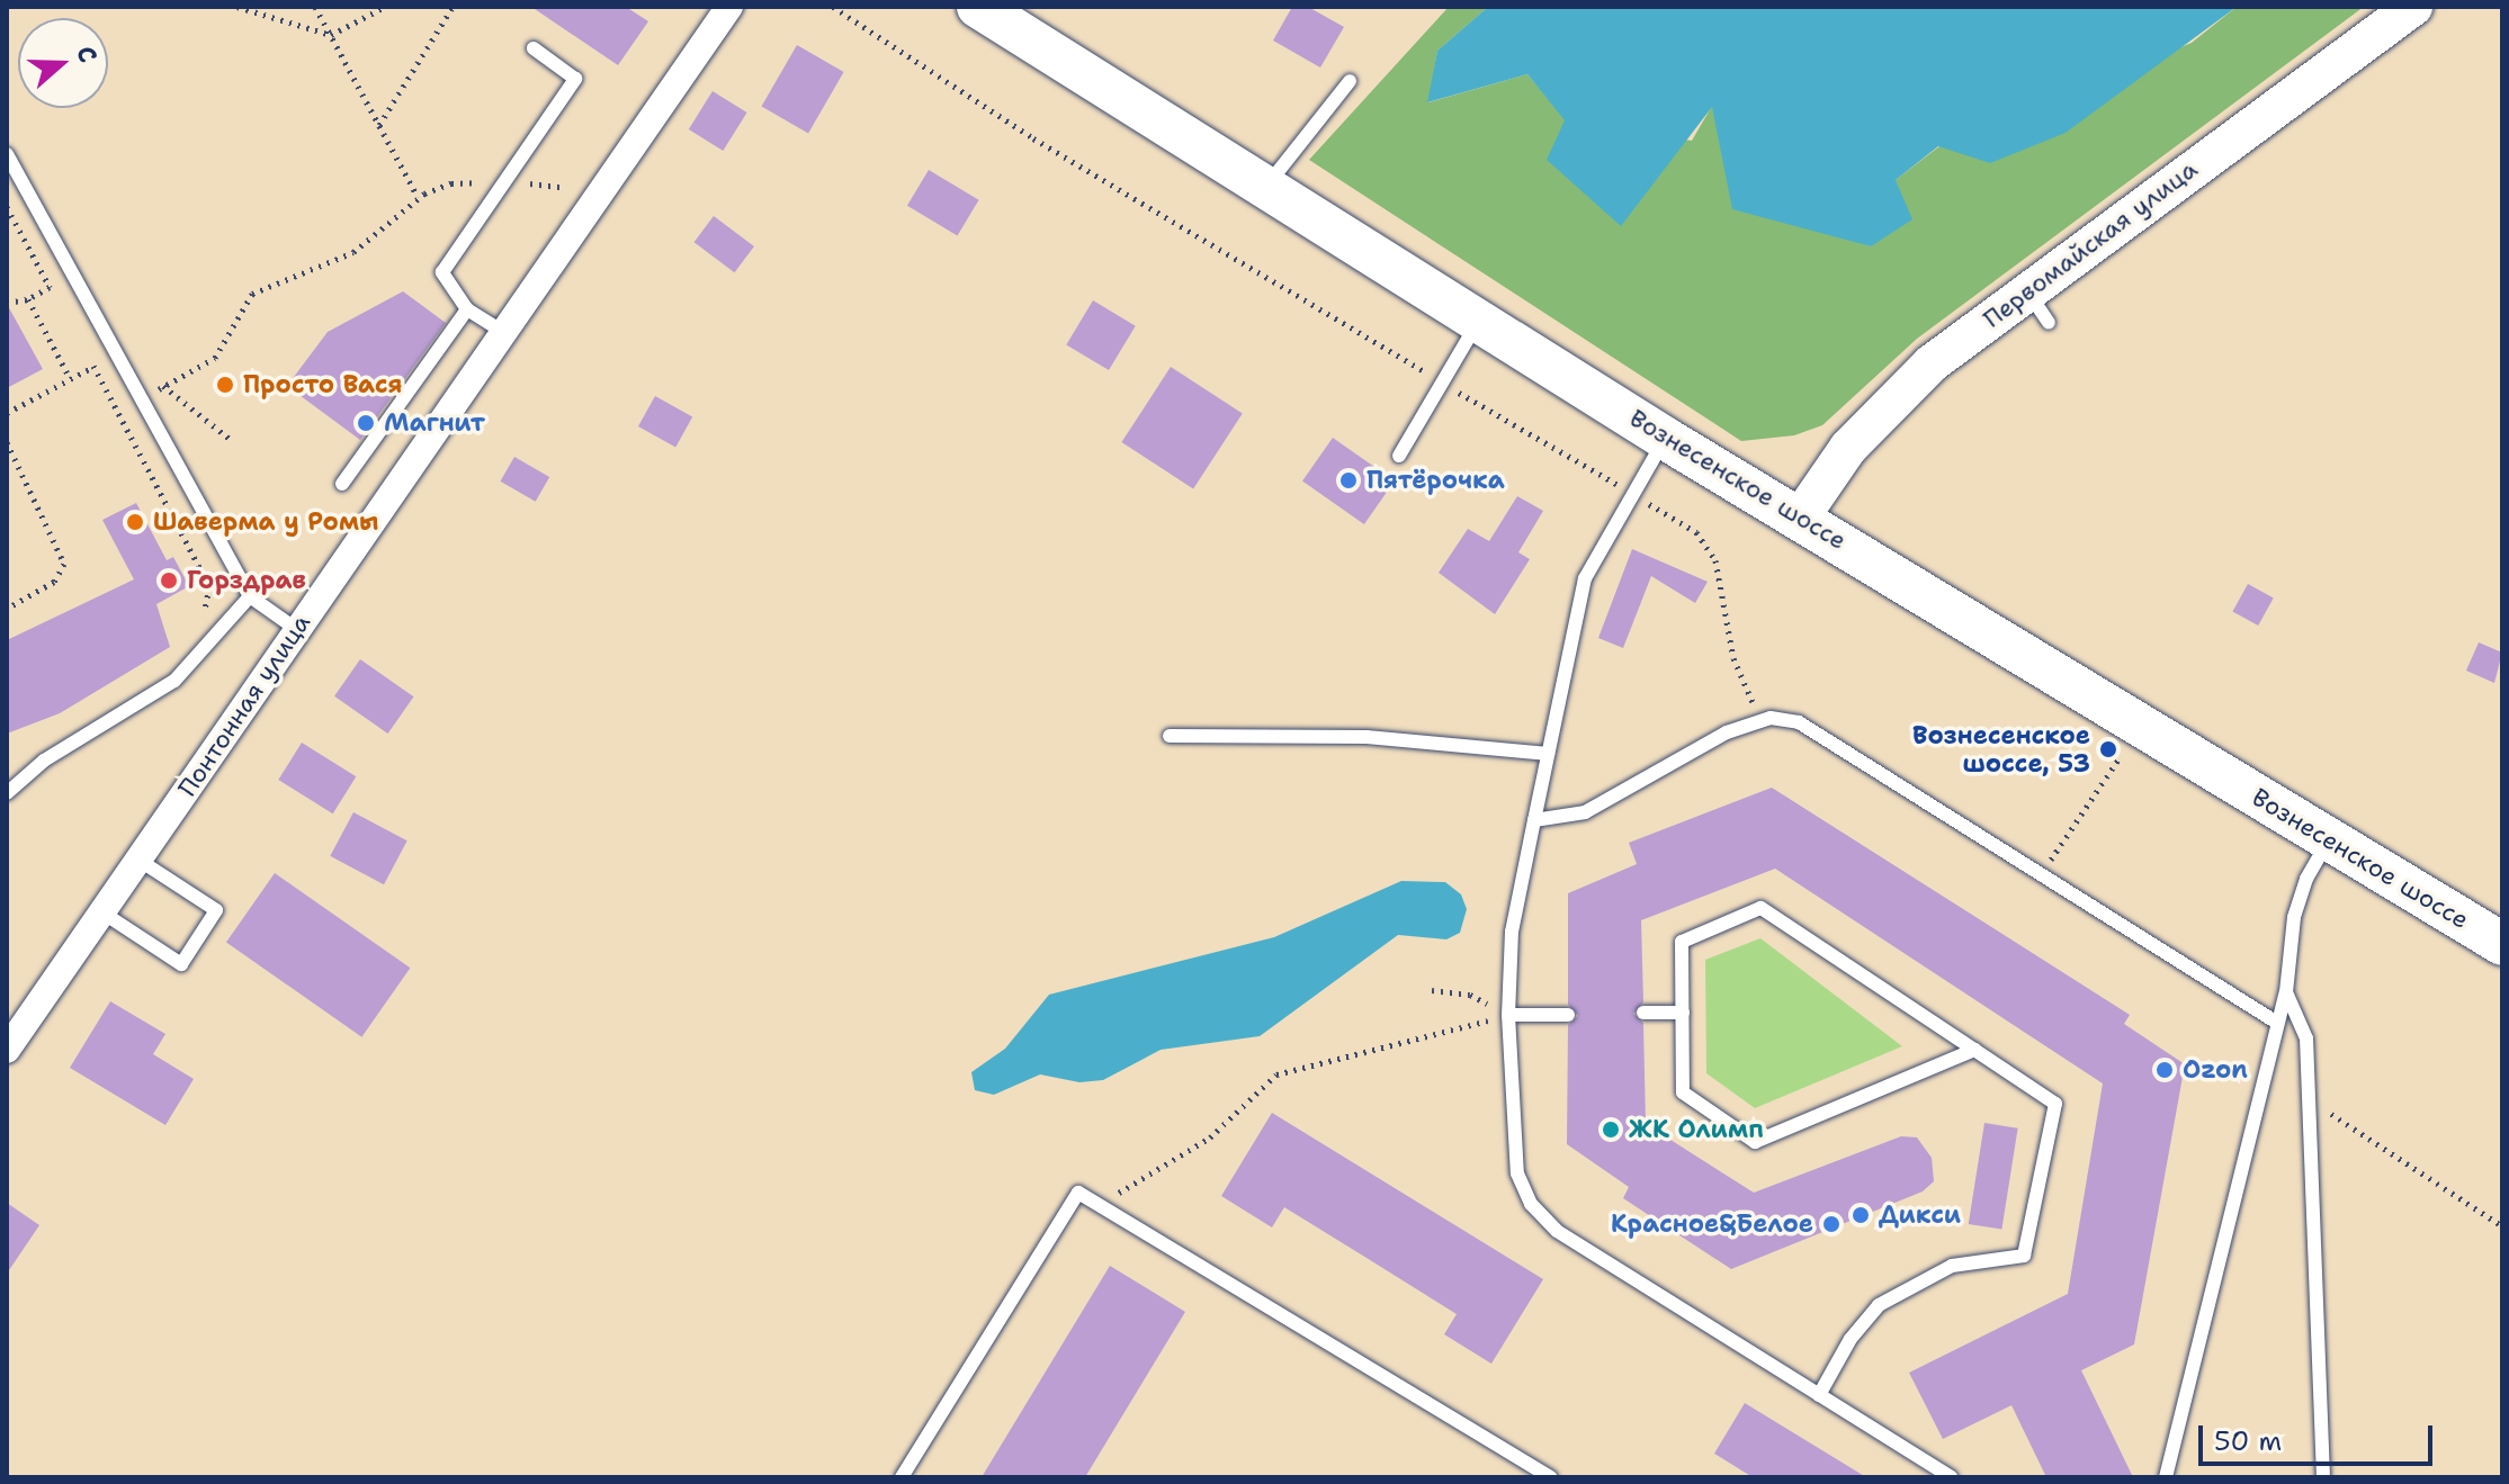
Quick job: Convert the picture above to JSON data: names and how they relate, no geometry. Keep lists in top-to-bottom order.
{
  "streets": {
    "main road": ["Вознесенское шоссе"],
    "street": ["Первомайская улица", "Понтонная улица"]
  },
  "crossings": [
    ["Первомайская улица", "Вознесенское шоссе"]
  ],
  "places": [
    "Просто Вася",
    "Магнит",
    "Пятёрочка",
    "Шаверма у Ромы",
    "Горздрав",
    "Вознесенское шоссе, 53",
    "Ozon",
    "ЖК Олимп",
    "Дикси",
    "Красное&Белое"
  ],
  "scale_bar": "50 m",
  "north": "right"
}
